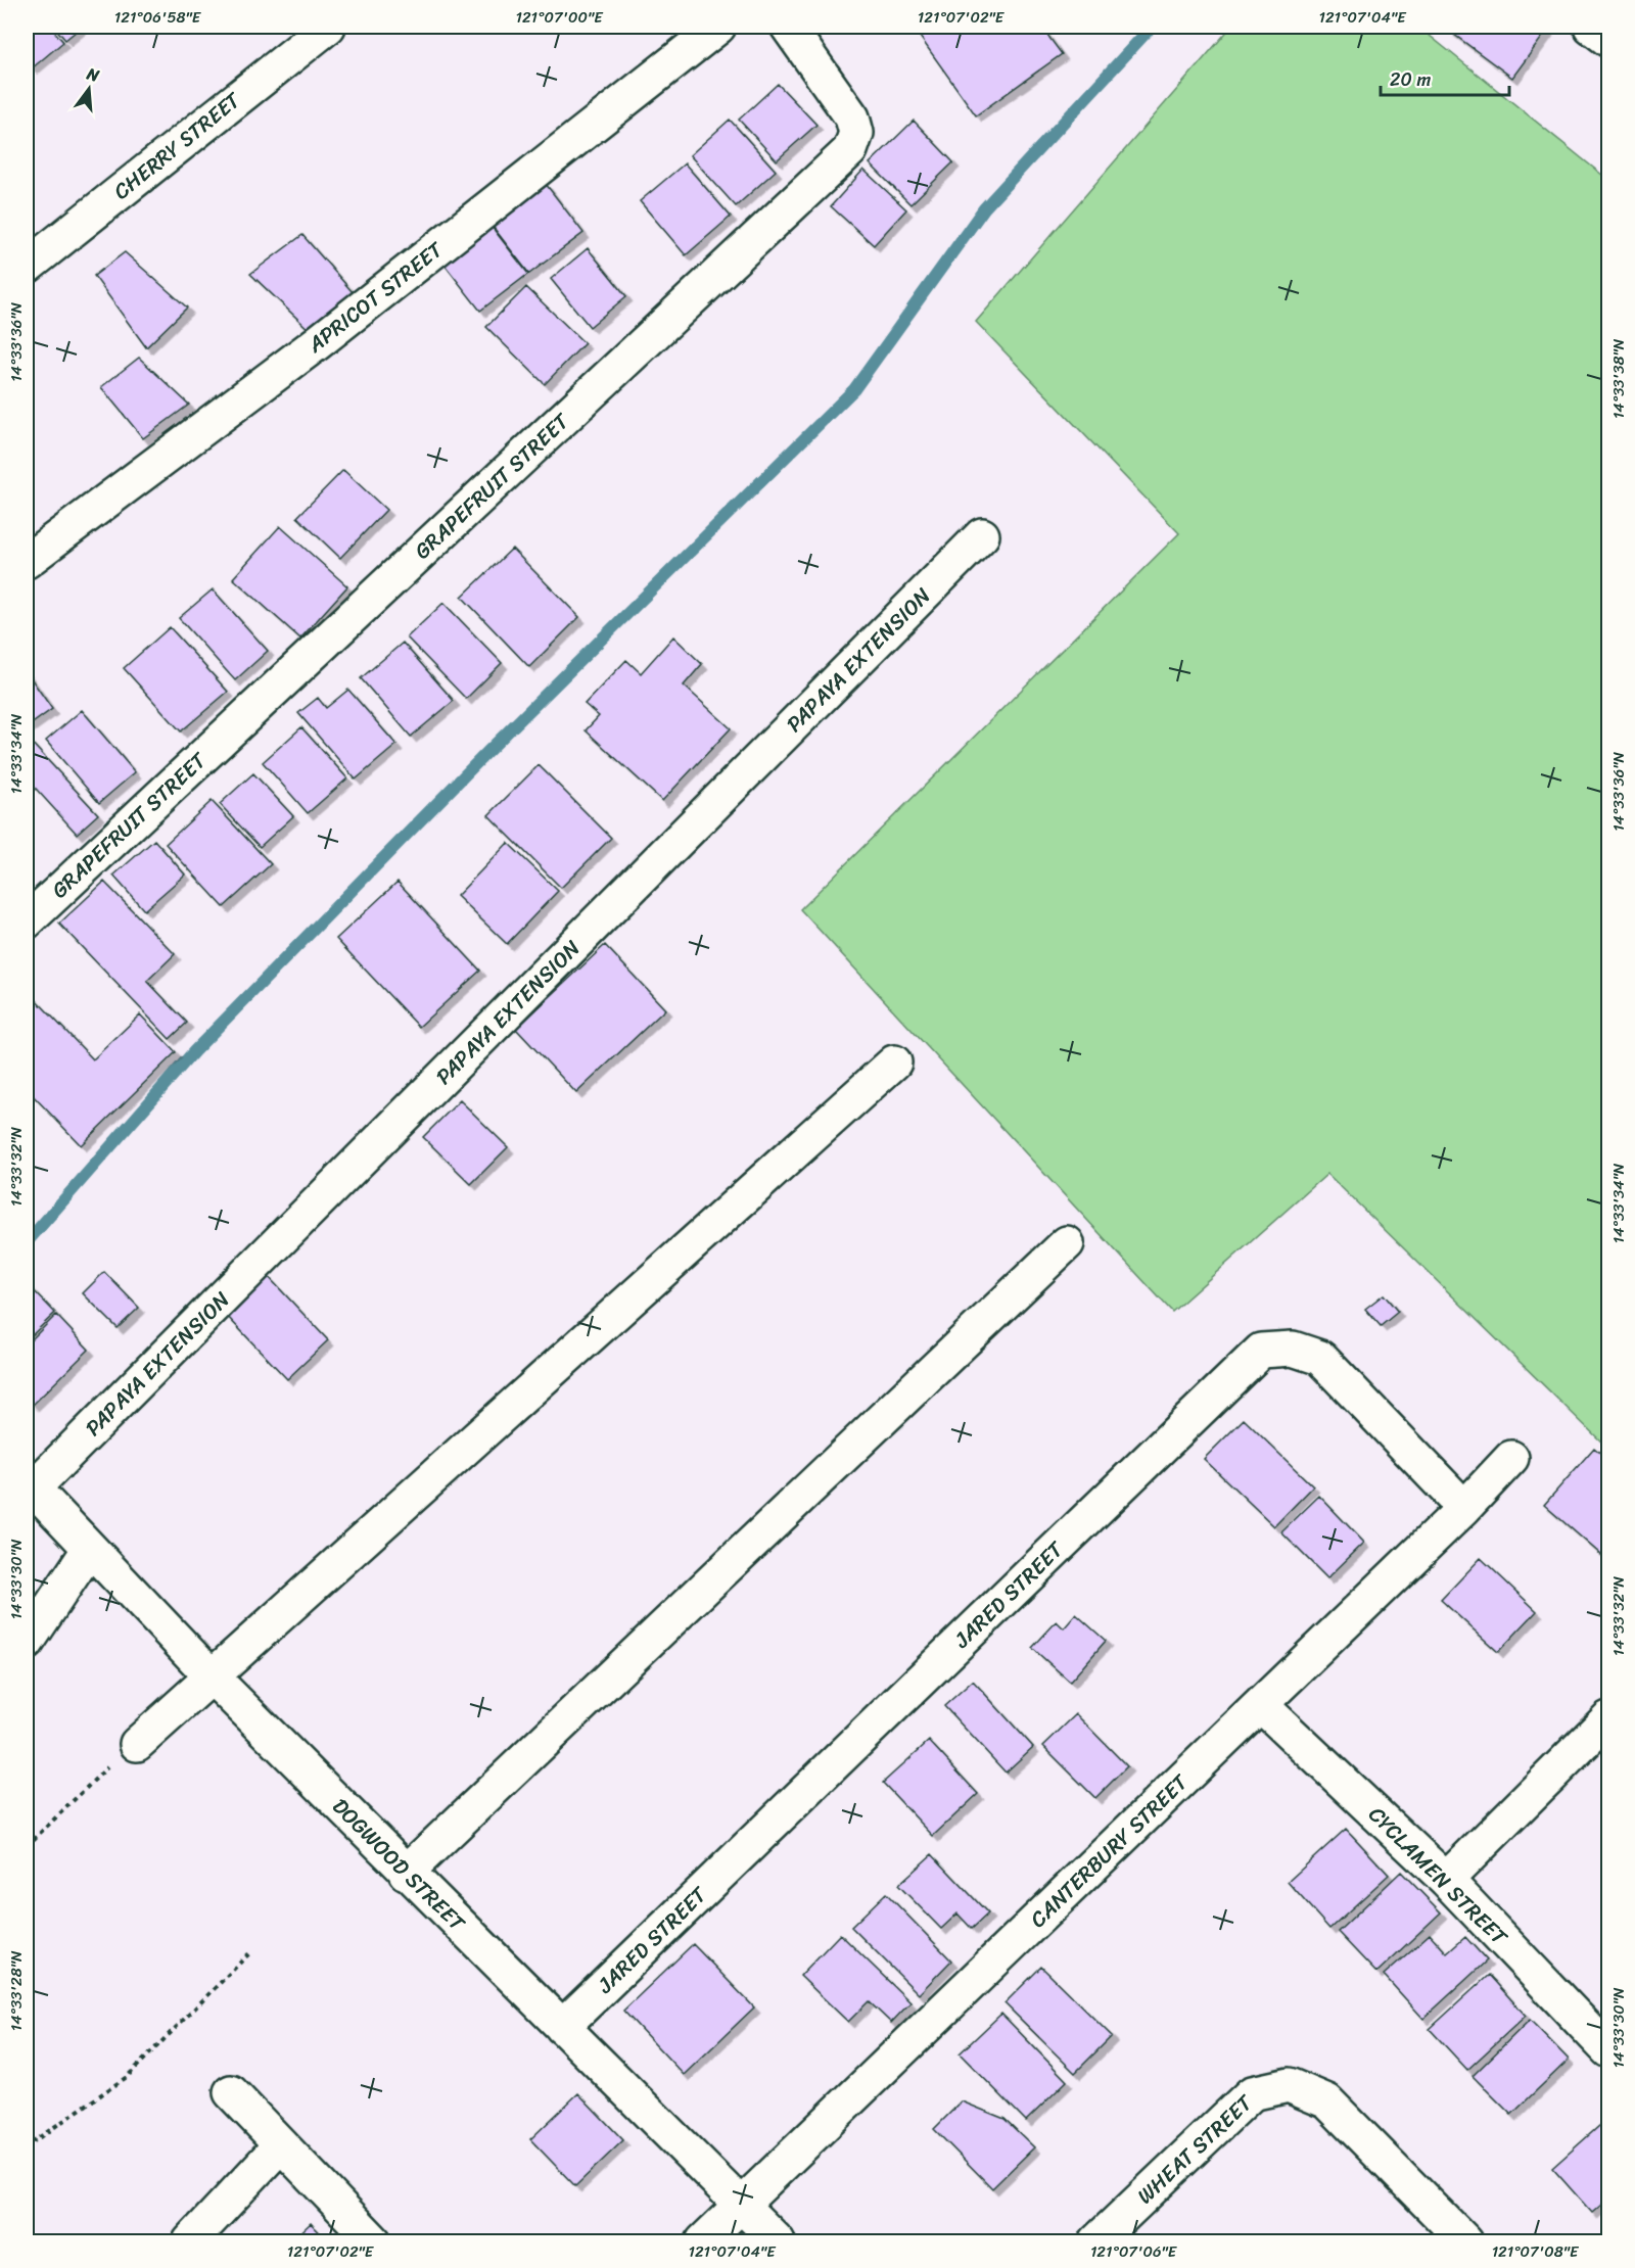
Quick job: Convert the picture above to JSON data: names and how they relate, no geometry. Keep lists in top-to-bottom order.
{
  "streets": {
    "street": [
      "CHERRY STREET",
      "APRICOT STREET",
      "GRAPEFRUIT STREET",
      "PAPAYA EXTENSION",
      "JARED STREET",
      "CANTERBURY STREET",
      "DOGWOOD STREET",
      "CYCLAMEN STREET",
      "WHEAT STREET"
    ]
  },
  "crossings": [
    ["PAPAYA EXTENSION", "DOGWOOD STREET"],
    ["JARED STREET", "CANTERBURY STREET"],
    ["JARED STREET", "DOGWOOD STREET"],
    ["CANTERBURY STREET", "DOGWOOD STREET"],
    ["CANTERBURY STREET", "CYCLAMEN STREET"]
  ],
  "scale_bar": "20 m",
  "north": "top",
  "coordinates": [
    "121°06'58\"E",
    "121°07'00\"E",
    "121°07'02\"E",
    "121°07'04\"E",
    "14°33'36\"N",
    "14°33'38\"N",
    "14°33'34\"N",
    "14°33'32\"N",
    "14°33'30\"N",
    "14°33'28\"N",
    "121°07'06\"E",
    "121°07'08\"E"
  ]
}
